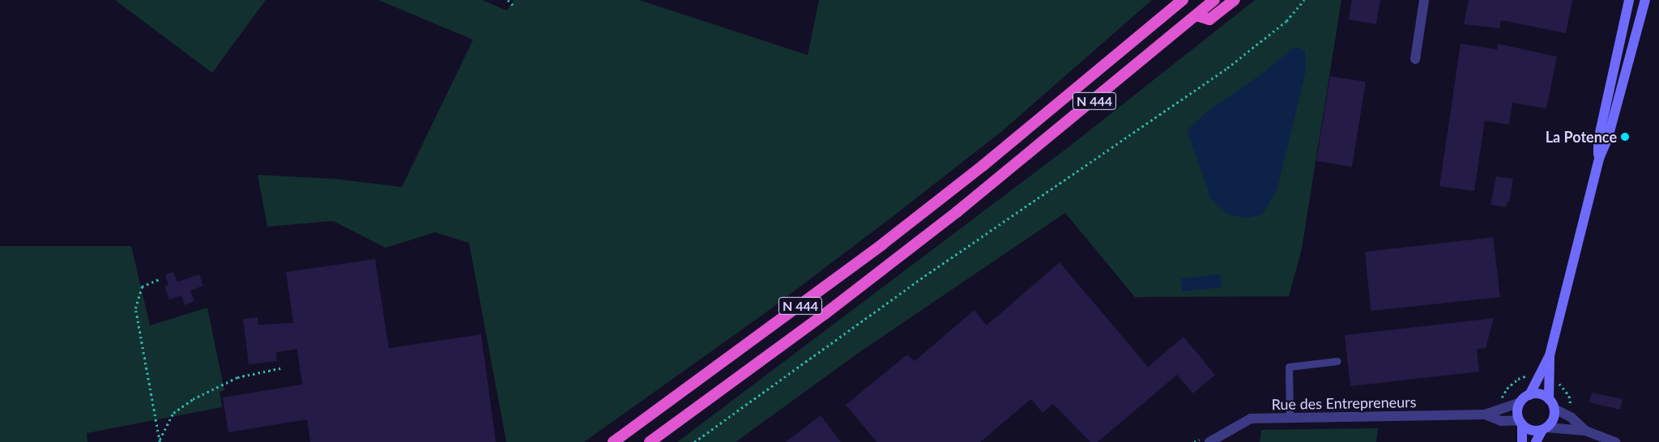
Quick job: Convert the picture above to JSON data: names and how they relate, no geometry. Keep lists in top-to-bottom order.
{
  "streets": {
    "highway": ["N 444"],
    "street": ["Rue des Entrepreneurs"]
  },
  "places": ["La Potence"]
}
